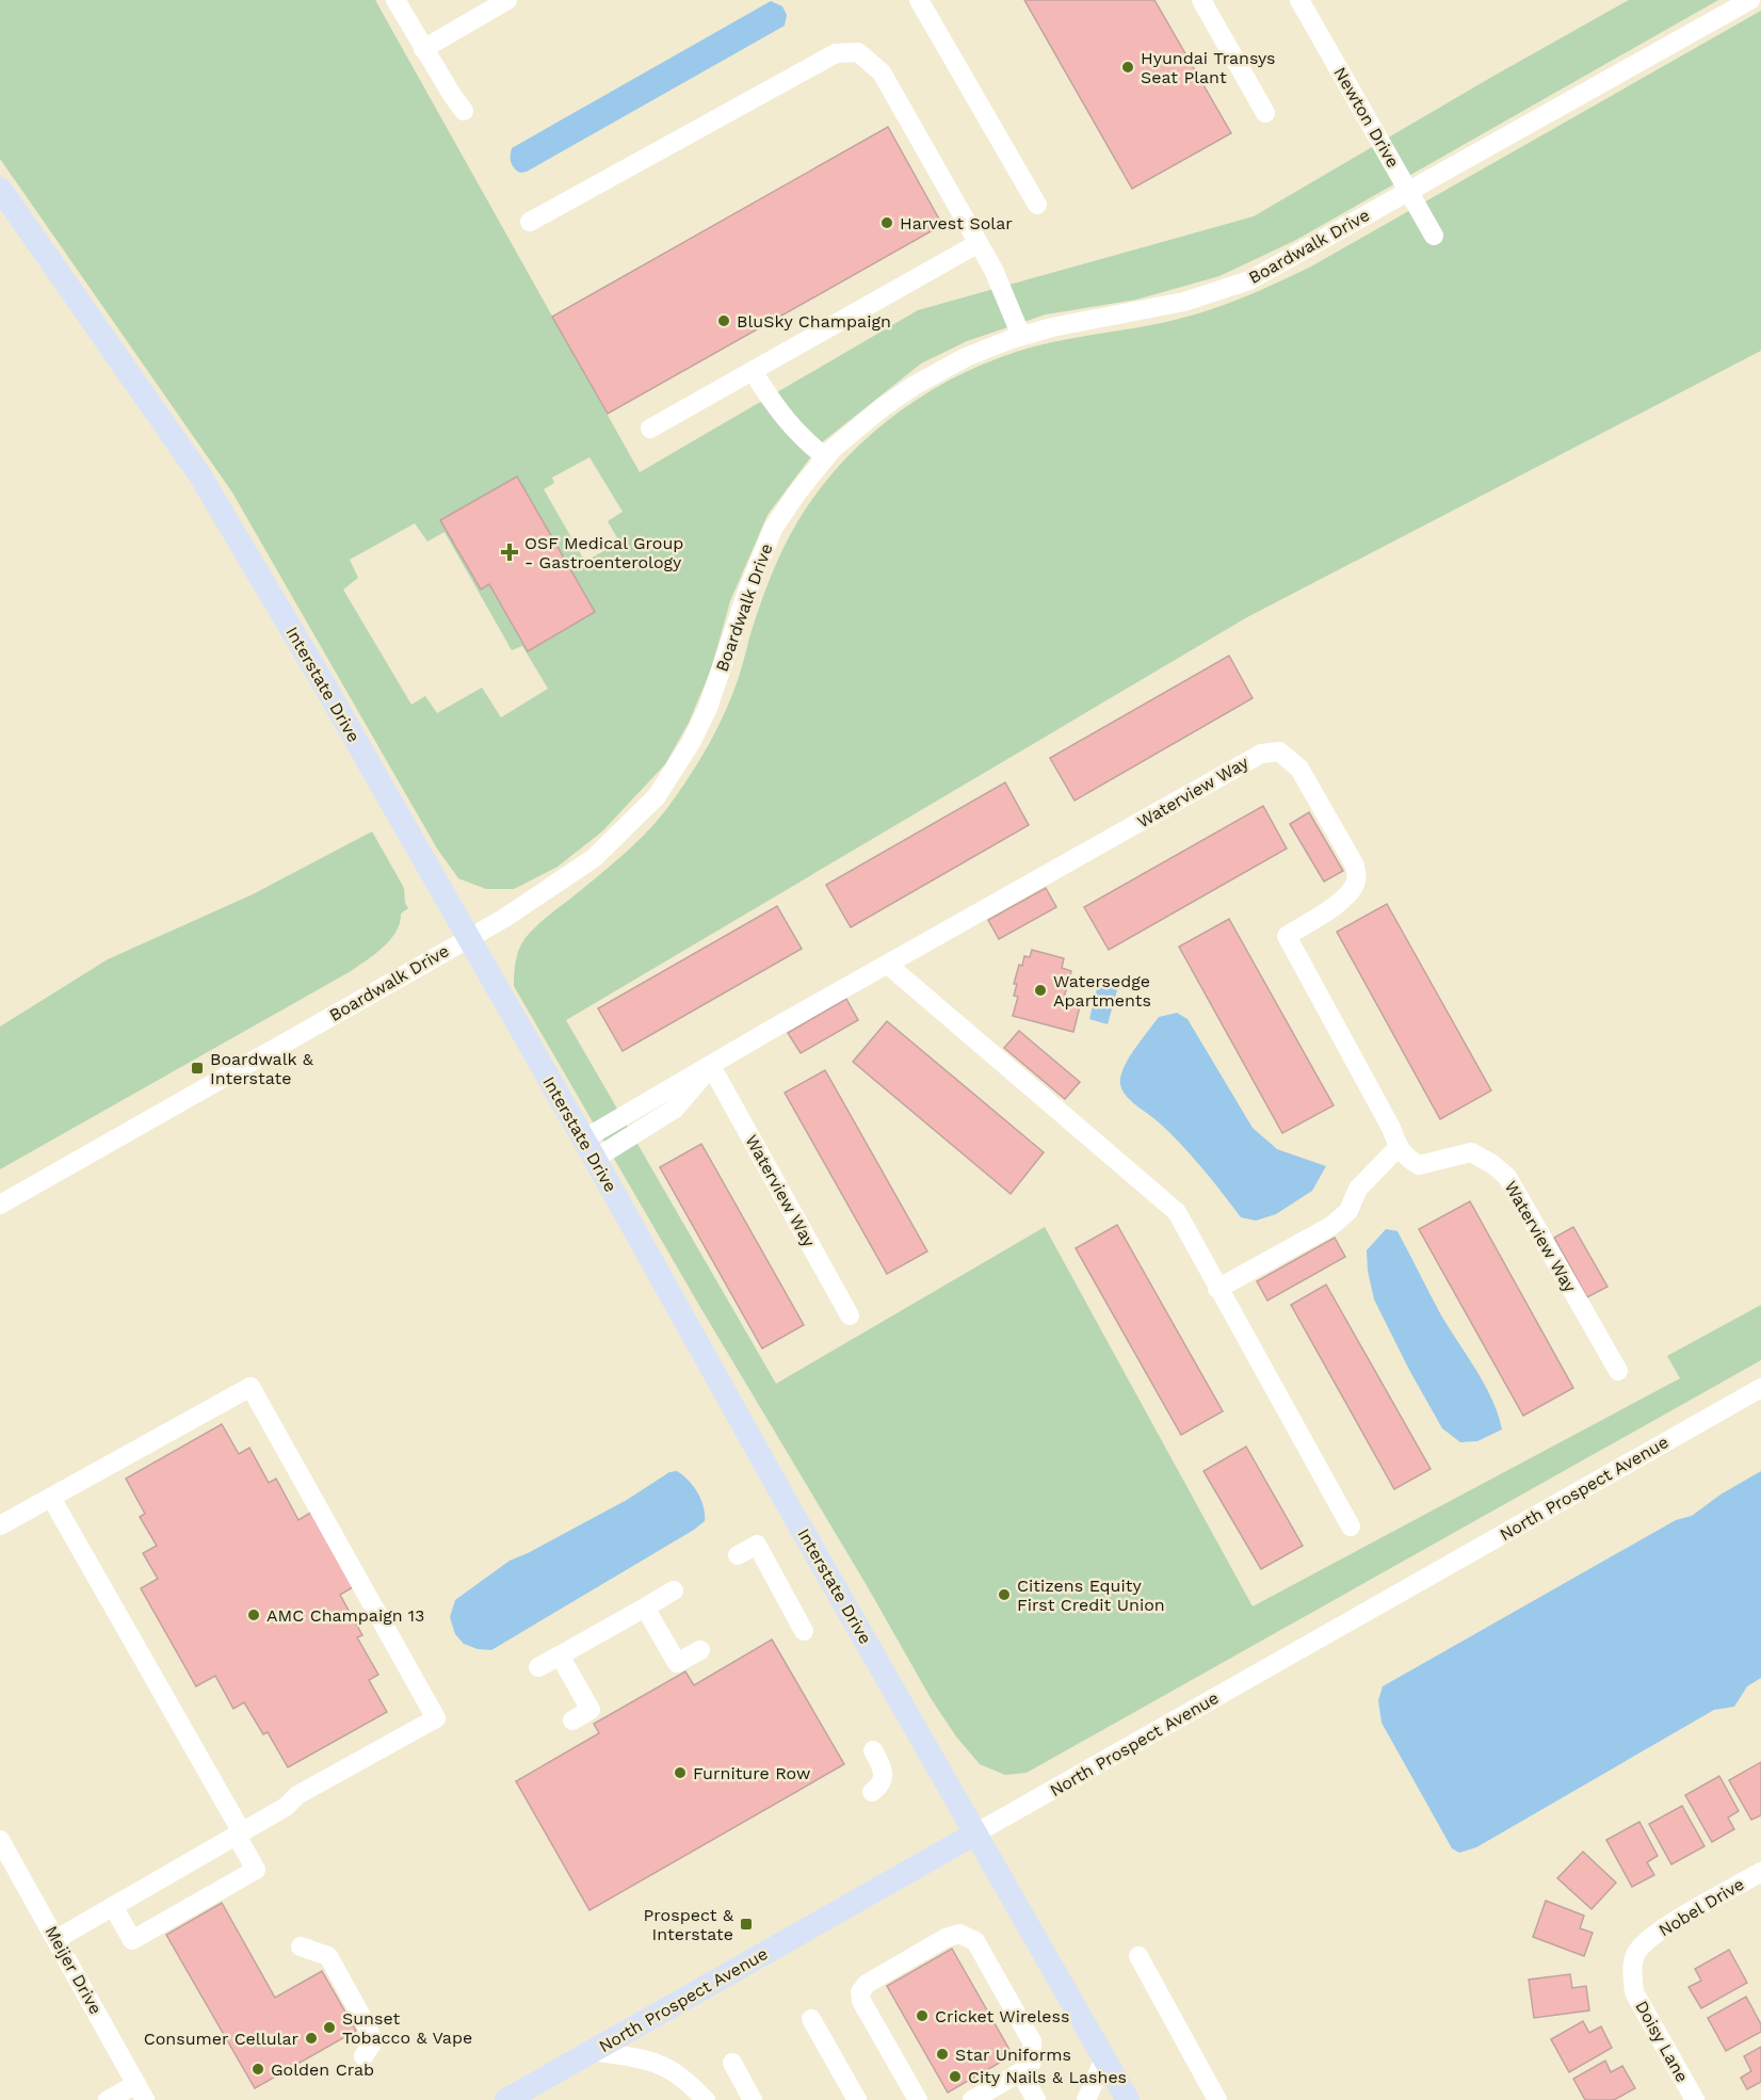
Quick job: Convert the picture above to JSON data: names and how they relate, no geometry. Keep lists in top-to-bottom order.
{
  "streets": {
    "main road": ["Interstate Drive", "North Prospect Avenue"],
    "street": [
      "Newton Drive",
      "Boardwalk Drive",
      "Waterview Way",
      "Nobel Drive",
      "Meijer Drive",
      "Doisy Lane"
    ]
  },
  "crossings": [
    ["Newton Drive", "Boardwalk Drive"],
    ["Boardwalk Drive", "Interstate Drive"],
    ["Interstate Drive", "Waterview Way"],
    ["Interstate Drive", "North Prospect Avenue"],
    ["Nobel Drive", "Doisy Lane"]
  ],
  "places": {
    "other": [
      "Hyundai Transys Seat Plant",
      "Harvest Solar",
      "BluSky Champaign",
      "Watersedge Apartments",
      "Citizens Equity First Credit Union",
      "AMC Champaign 13",
      "Furniture Row",
      "Cricket Wireless",
      "Sunset Tobacco & Vape",
      "Consumer Cellular",
      "Star Uniforms",
      "Golden Crab",
      "City Nails & Lashes"
    ],
    "health": ["OSF Medical Group - Gastroenterology"],
    "transit": ["Boardwalk & Interstate", "Prospect & Interstate"]
  }
}
